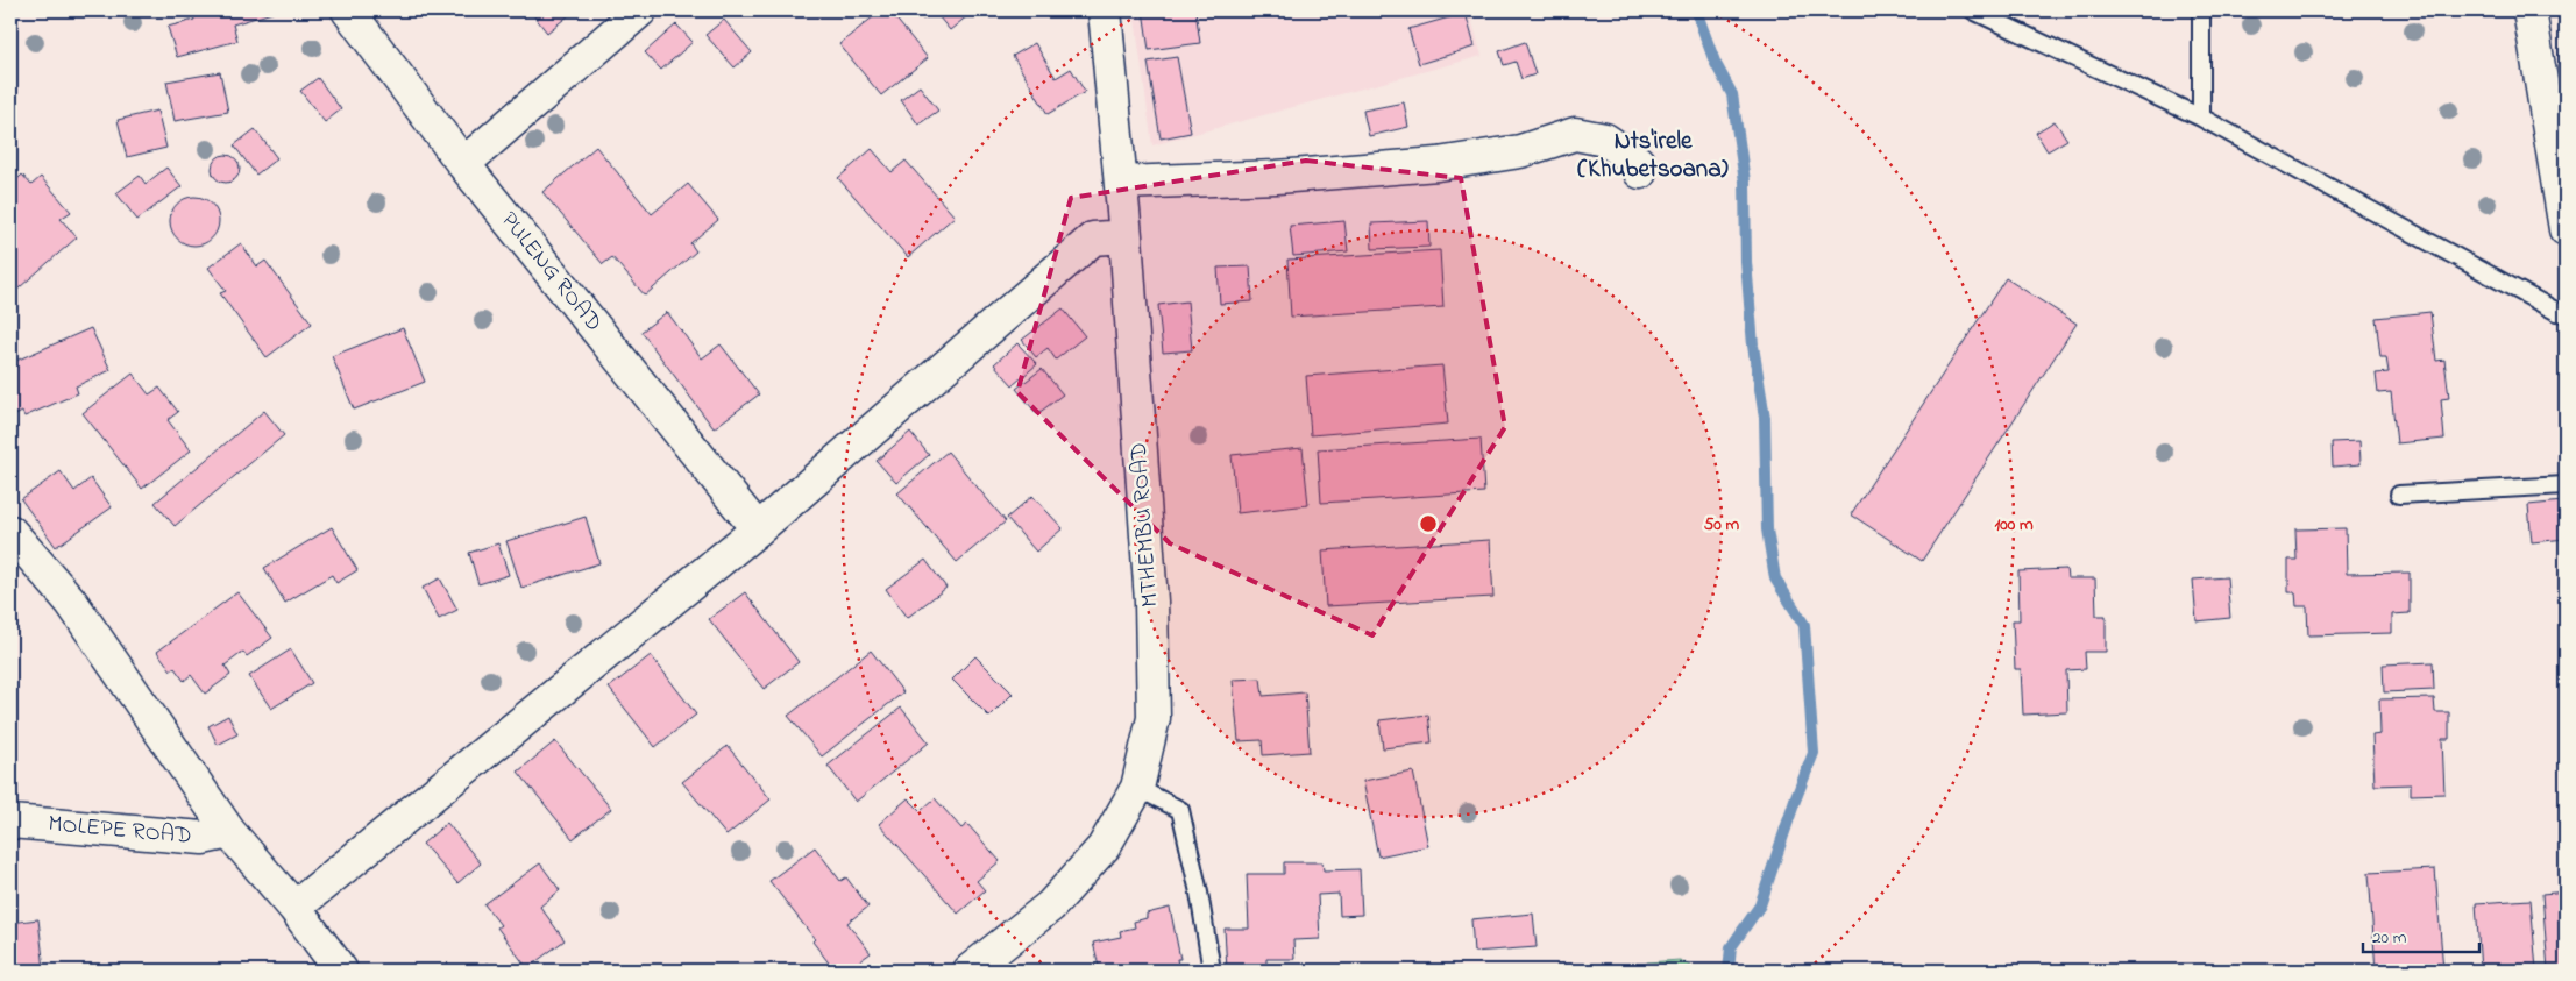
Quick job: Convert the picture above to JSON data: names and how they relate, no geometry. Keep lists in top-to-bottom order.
{
  "streets": {
    "street": ["PULENG ROAD", "MTHEMBU ROAD", "MOLEPE ROAD"]
  },
  "districts": ["Nts'irele (Khubetsoana)"],
  "scale_bar": "20 m",
  "rings": ["50 m", "100 m"]
}
